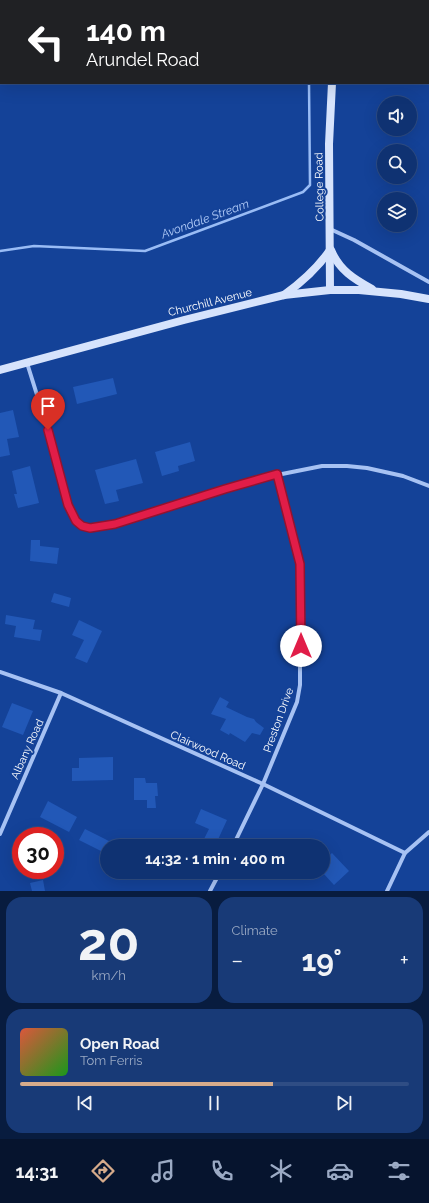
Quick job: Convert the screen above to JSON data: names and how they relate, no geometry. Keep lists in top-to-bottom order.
{
  "streets": {
    "main road": ["College Road", "Churchill Avenue"],
    "street": ["Preston Drive", "Albany Road", "Clairwood Road"]
  },
  "crossings": [
    ["College Road", "Churchill Avenue"],
    ["Preston Drive", "Clairwood Road"],
    ["Albany Road", "Clairwood Road"]
  ],
  "water": ["Avondale Stream"],
  "page": {
    "turn": ["140 m", "Arundel Road"],
    "limit": "30",
    "trip": "14:32 · 1 min · 400 m",
    "tile": [
      ["20", "km/h"],
      "Climate"
    ],
    "heat": ["−", "19°", "+"],
    "song": ["Open Road", "Tom Ferris"],
    "tabs": "14:31"
  }
}
